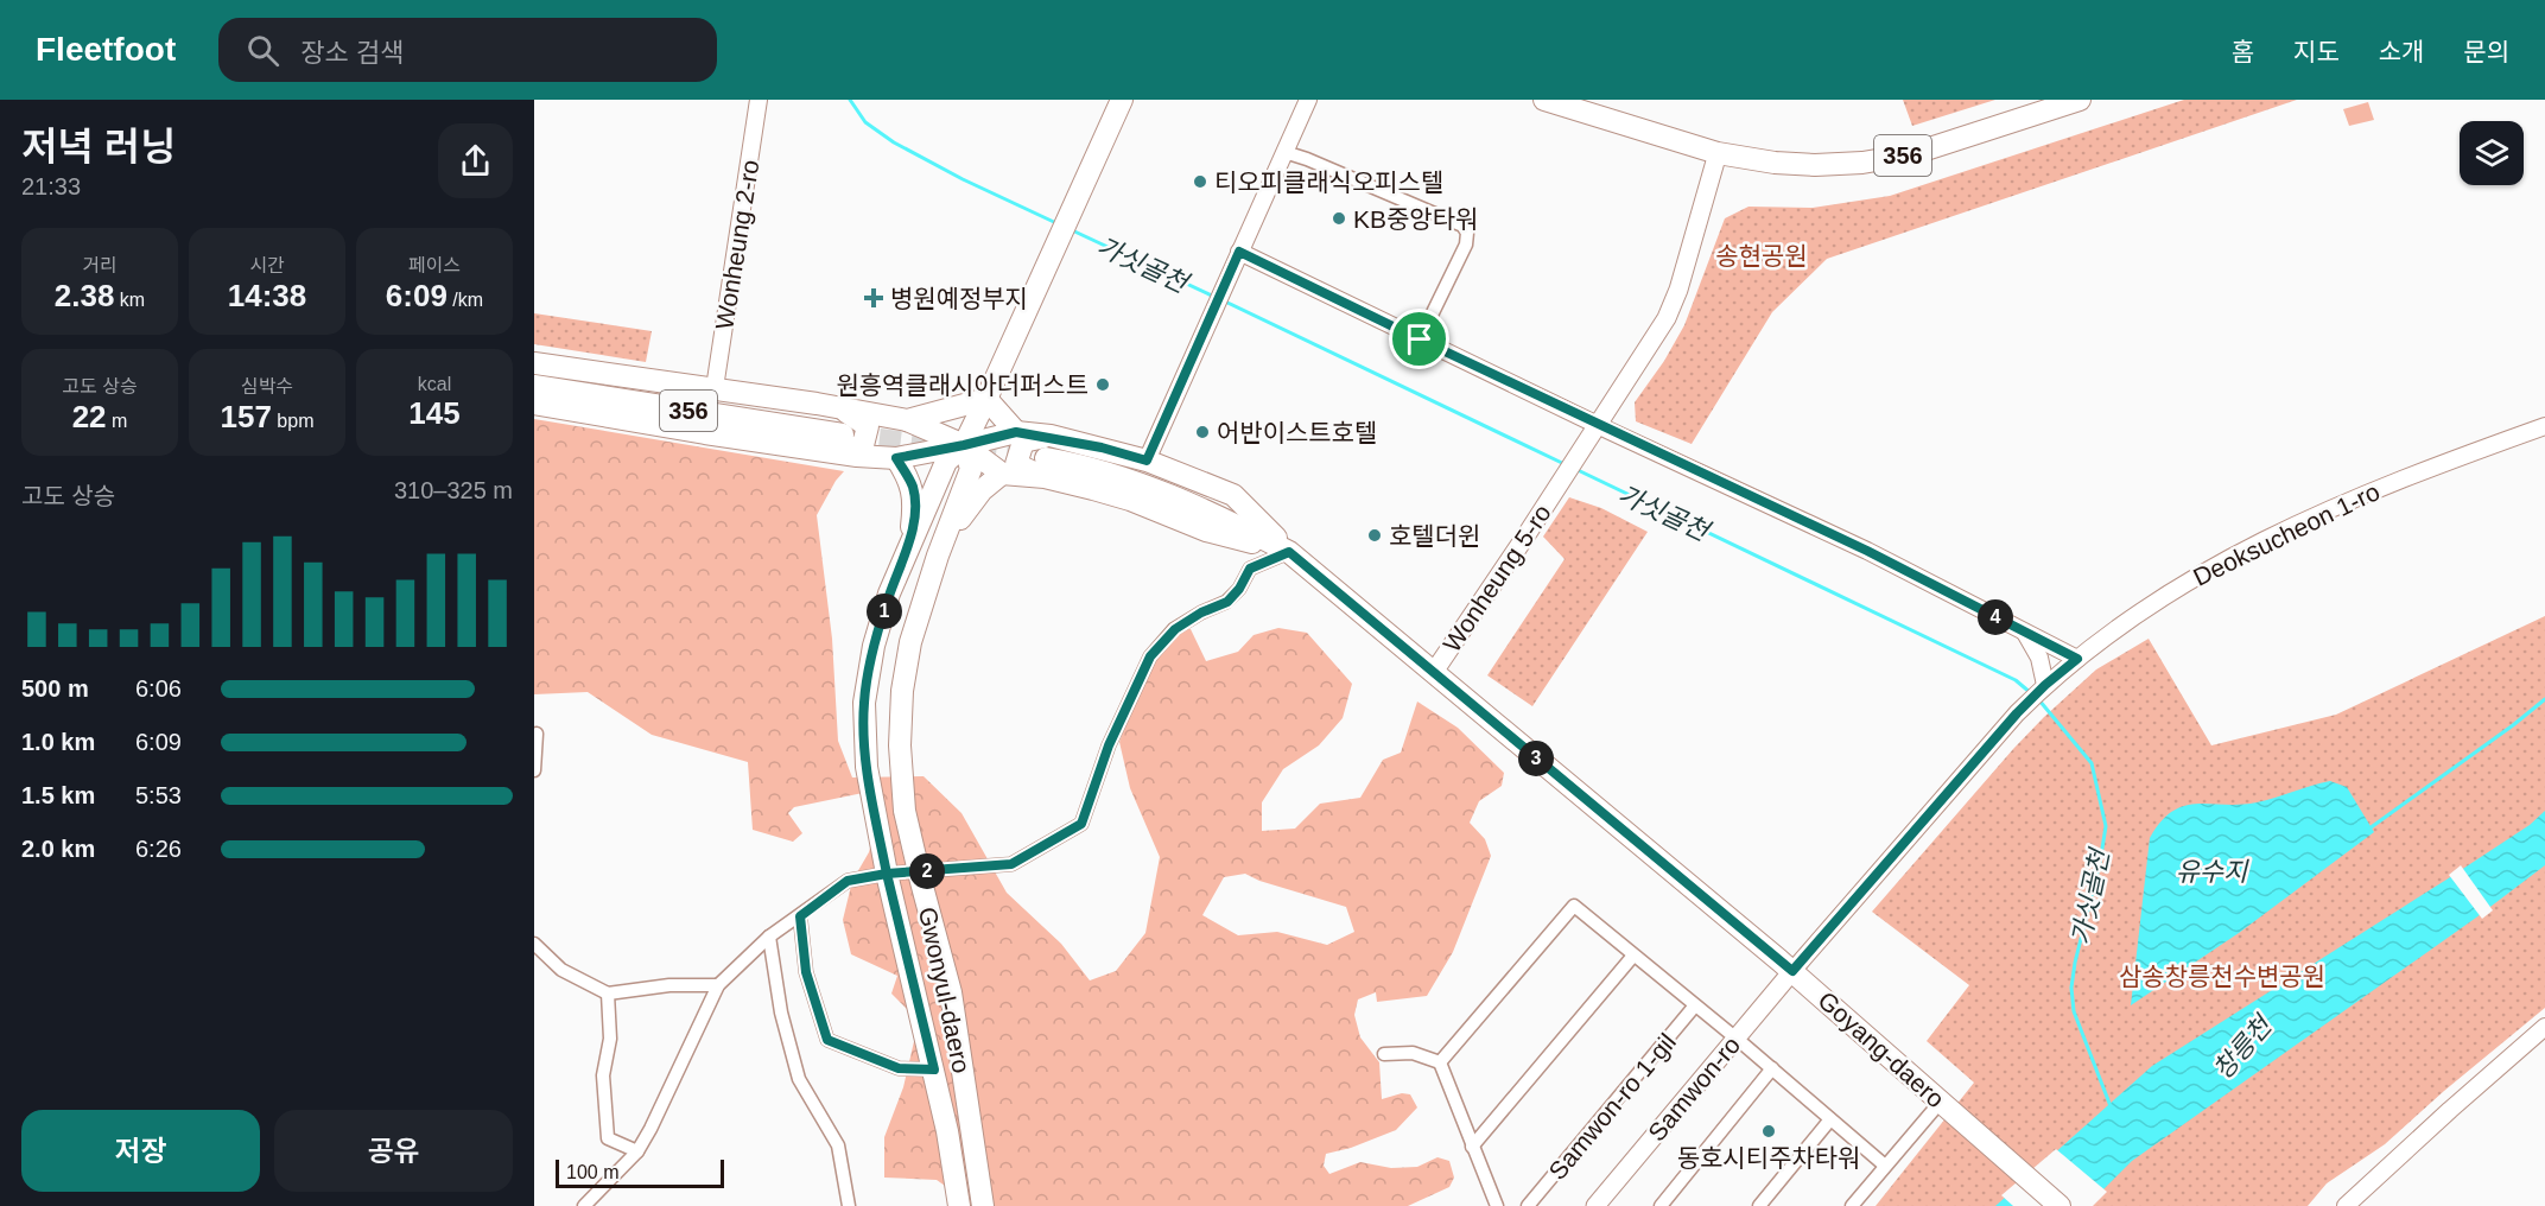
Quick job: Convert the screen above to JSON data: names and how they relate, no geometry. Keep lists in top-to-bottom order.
{
  "streets": {
    "main road": [
      "356",
      "Wonheung 5-ro",
      "Gwonyul-daero",
      "Goyang-daero",
      "Samwon-ro"
    ],
    "street": ["Wonheung 2-ro", "Deoksucheon 1-ro", "Samwon-ro 1-gil"]
  },
  "crossings": [
    ["Deoksucheon 1-ro", "Goyang-daero"],
    ["Deoksucheon 1-ro", "Samwon-ro"],
    ["Wonheung 5-ro", "Goyang-daero"],
    ["Goyang-daero", "Samwon-ro"]
  ],
  "water": ["가싯골천", "유수지", "창릉천"],
  "parks": ["송현공원", "삼송창릉천수변공원"],
  "places": {
    "other": [
      "티오피클래식오피스텔",
      "KB중앙타워",
      "원흥역클래시아더퍼스트",
      "어반이스트호텔",
      "호텔더윈",
      "동호시티주차타워"
    ],
    "health": ["병원예정부지"]
  },
  "scale_bar": "100 m",
  "page": {
    "header": "Fleetfoot",
    "search": "장소 검색",
    "nav": [
      "홈",
      "지도",
      "소개",
      "문의"
    ],
    "heading": ["저녁 러닝", "21:33"],
    "stats": [
      ["거리", "2.38 km"],
      ["시간", "14:38"],
      ["페이스", "6:09 /km"],
      ["고도 상승", "22 m"],
      ["심박수", "157 bpm"],
      ["kcal", "145"]
    ],
    "chart": ["고도 상승", "310–325 m"],
    "pins": [
      "1",
      "4",
      "3",
      "2"
    ],
    "list": [
      {
        "name": "500 m",
        "note": "6:06"
      },
      {
        "name": "1.0 km",
        "note": "6:09"
      },
      {
        "name": "1.5 km",
        "note": "5:53"
      },
      {
        "name": "2.0 km",
        "note": "6:26"
      }
    ],
    "buttons": ["저장", "공유"],
    "scale": "100 m"
  }
}
